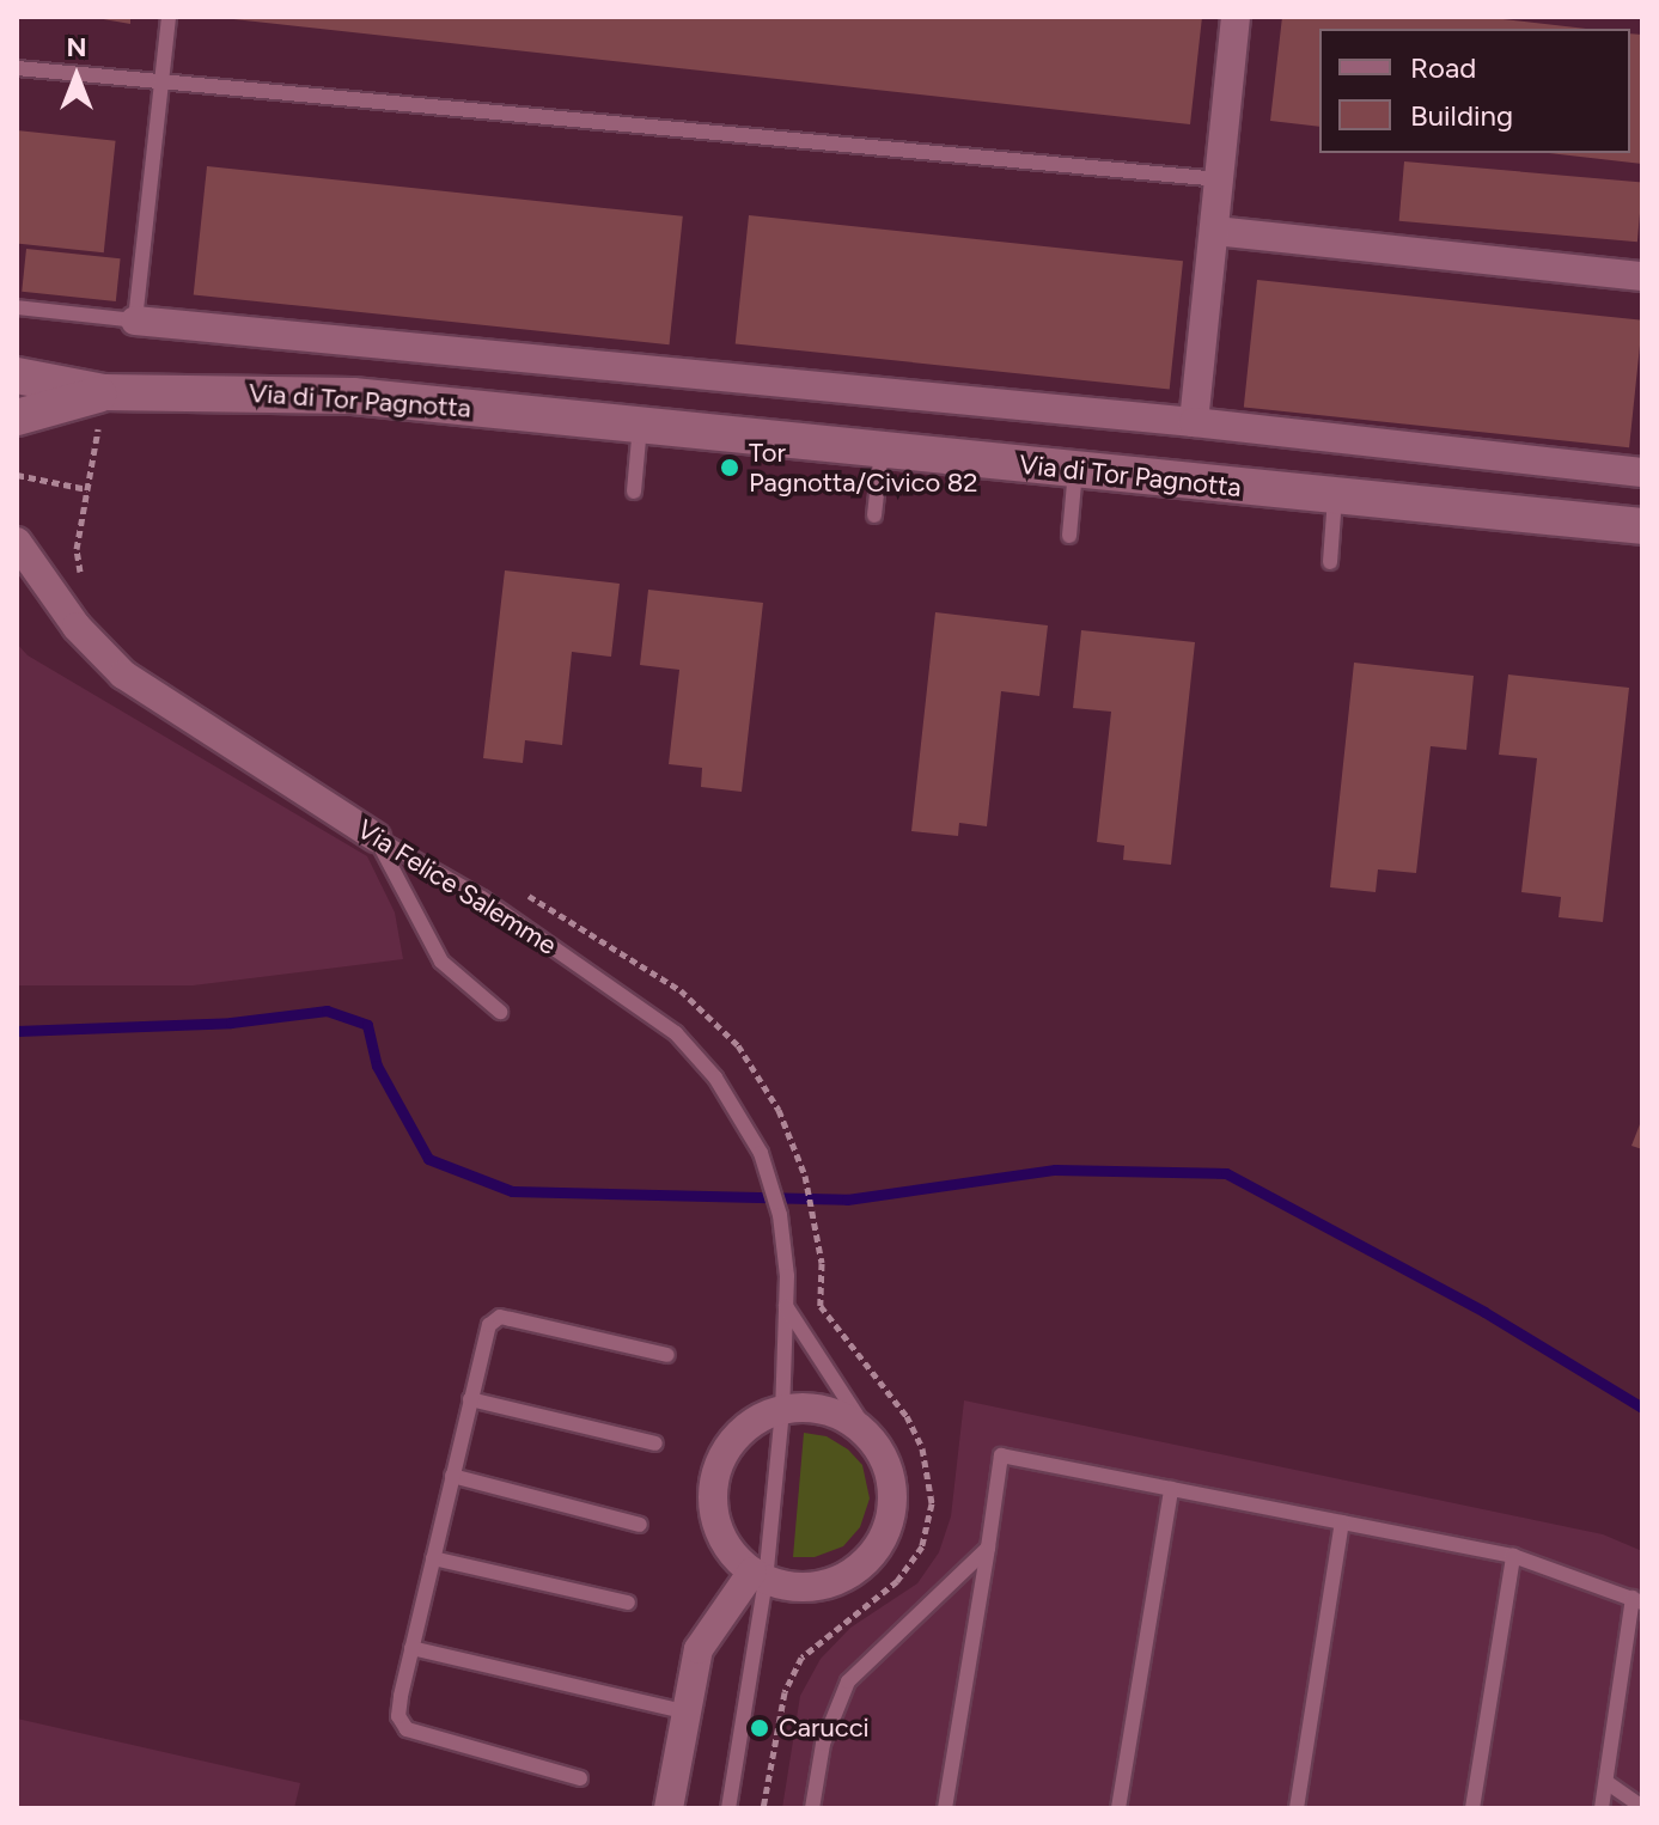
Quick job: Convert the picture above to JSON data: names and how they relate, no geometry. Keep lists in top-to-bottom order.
{
  "streets": {
    "street": ["Via di Tor Pagnotta", "Via Felice Salemme"]
  },
  "places": ["Tor Pagnotta/Civico 82", "Carucci"],
  "legend": ["Road", "Building"],
  "north": "top"
}
